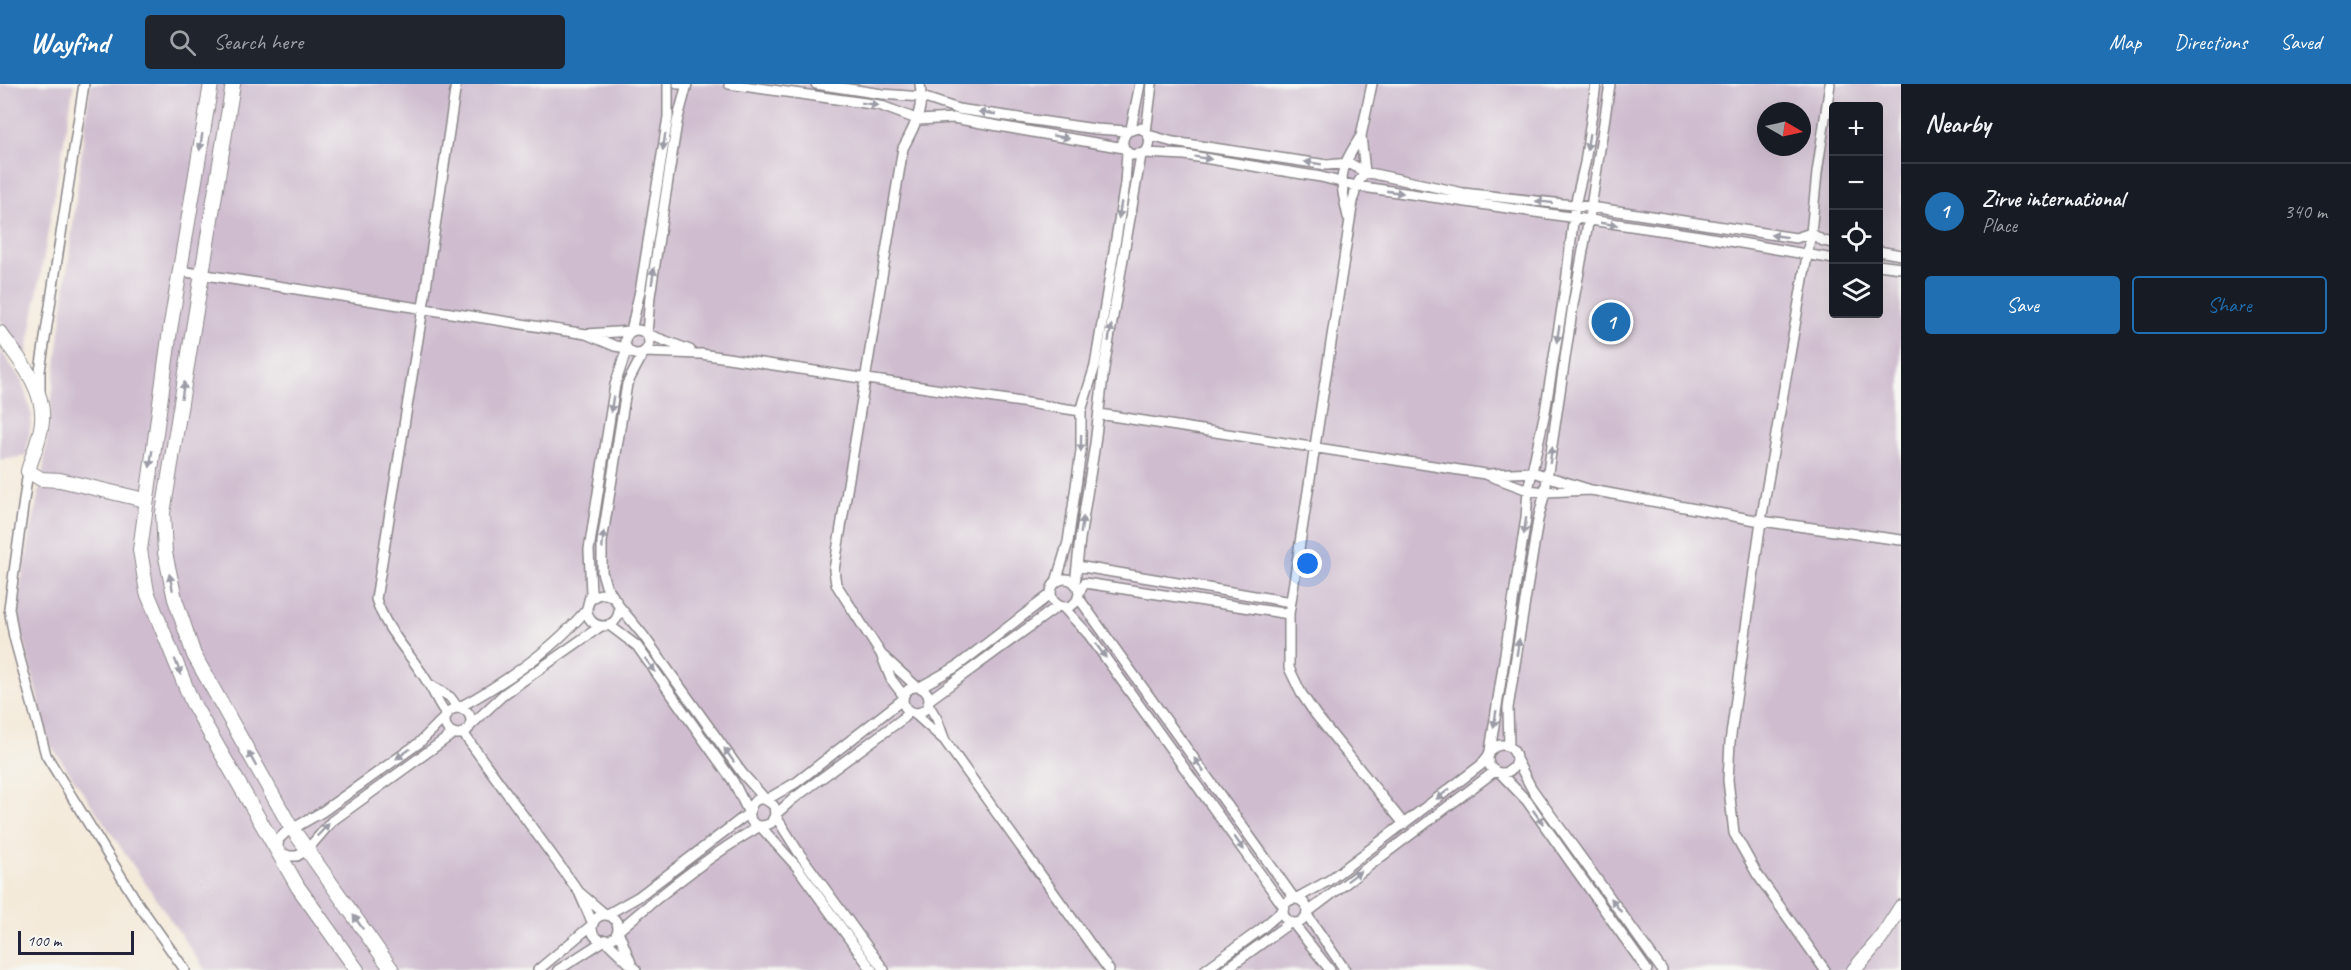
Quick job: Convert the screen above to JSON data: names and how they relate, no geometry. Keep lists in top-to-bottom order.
{
  "scale_bar": "100 m",
  "north": "right",
  "page": {
    "header": "Wayfind",
    "search": "Search here",
    "nav": ["Map", "Directions", "Saved"],
    "heading": "Nearby",
    "map_buttons": ["+", "−"],
    "list": [
      {
        "mark": "1",
        "name": "Zirve international",
        "note": "Place",
        "value": "340 m"
      }
    ],
    "buttons": ["Save", "Share"],
    "pins": "1",
    "scale": "100 m"
  }
}
